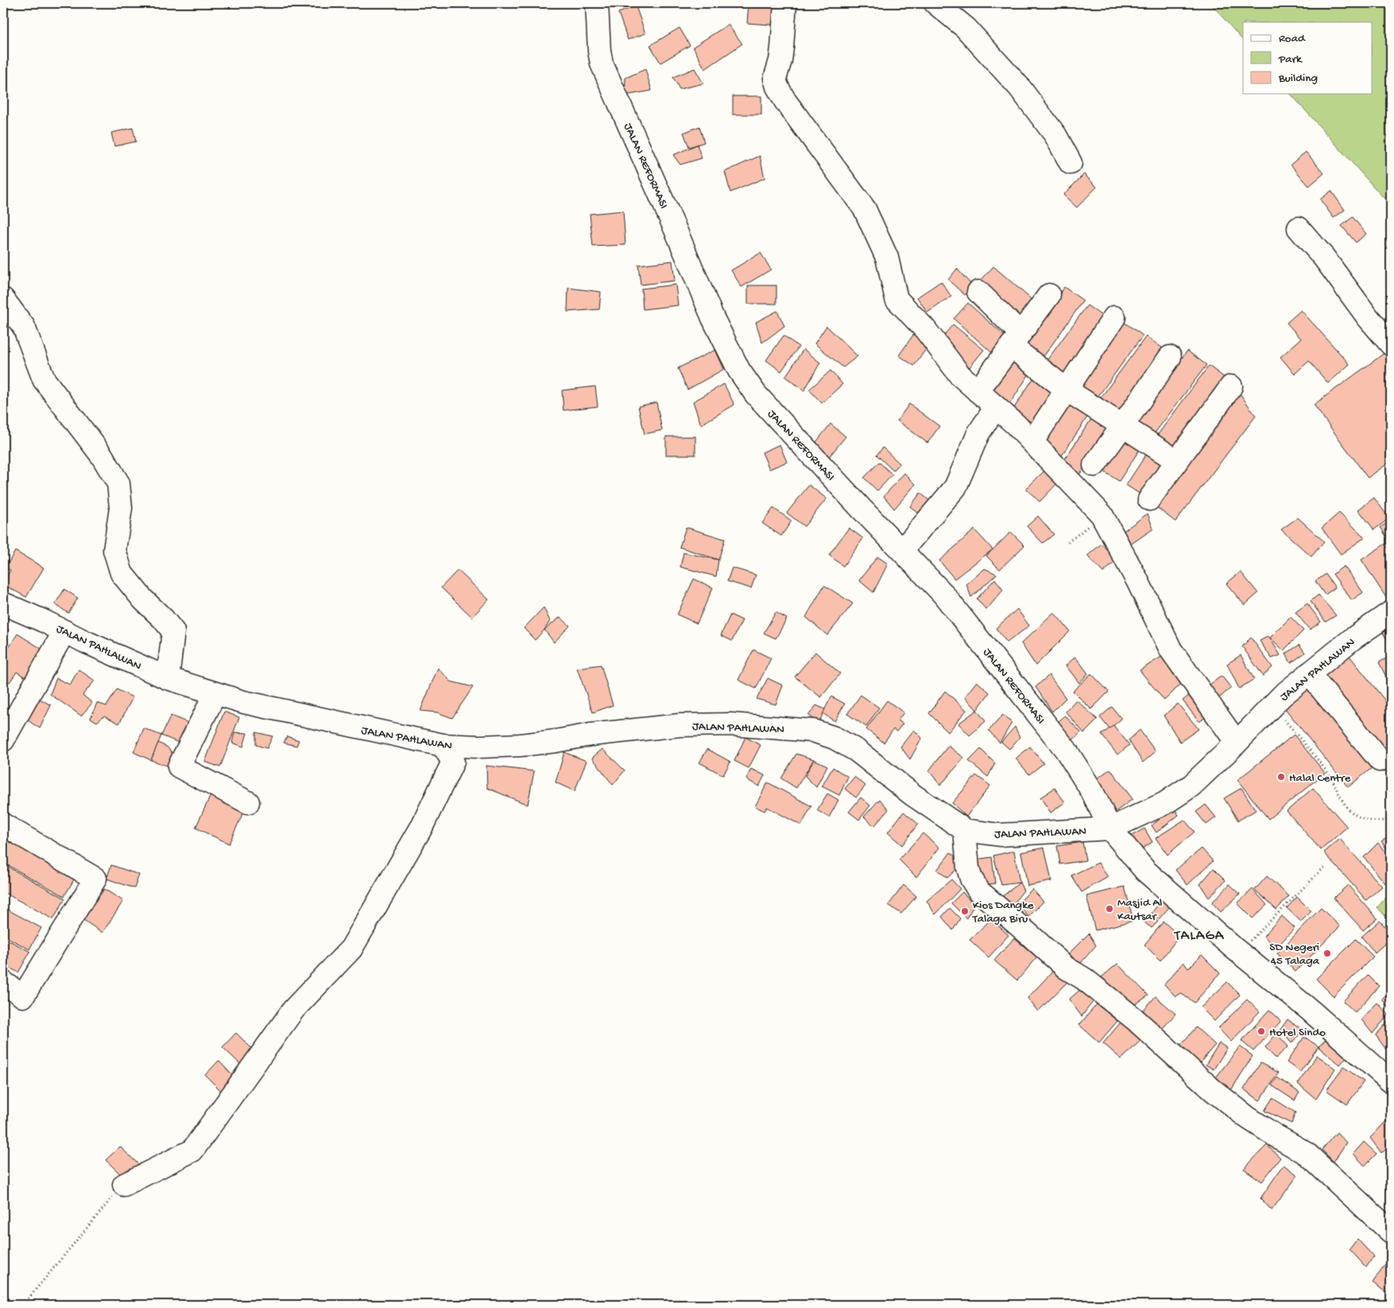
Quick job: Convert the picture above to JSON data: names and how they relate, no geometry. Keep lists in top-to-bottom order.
{
  "streets": {
    "street": ["JALAN REFORMASI", "JALAN PAHLAWAN"]
  },
  "crossings": [
    ["JALAN REFORMASI", "JALAN PAHLAWAN"]
  ],
  "districts": ["TALAGA"],
  "places": [
    "Halal Centre",
    "Masjid Al Kautsar",
    "Kios Dangke Talaga Biru",
    "SD Negeri 45 Talaga",
    "Hotel Sindo"
  ],
  "legend": ["Road", "Park", "Building"]
}
